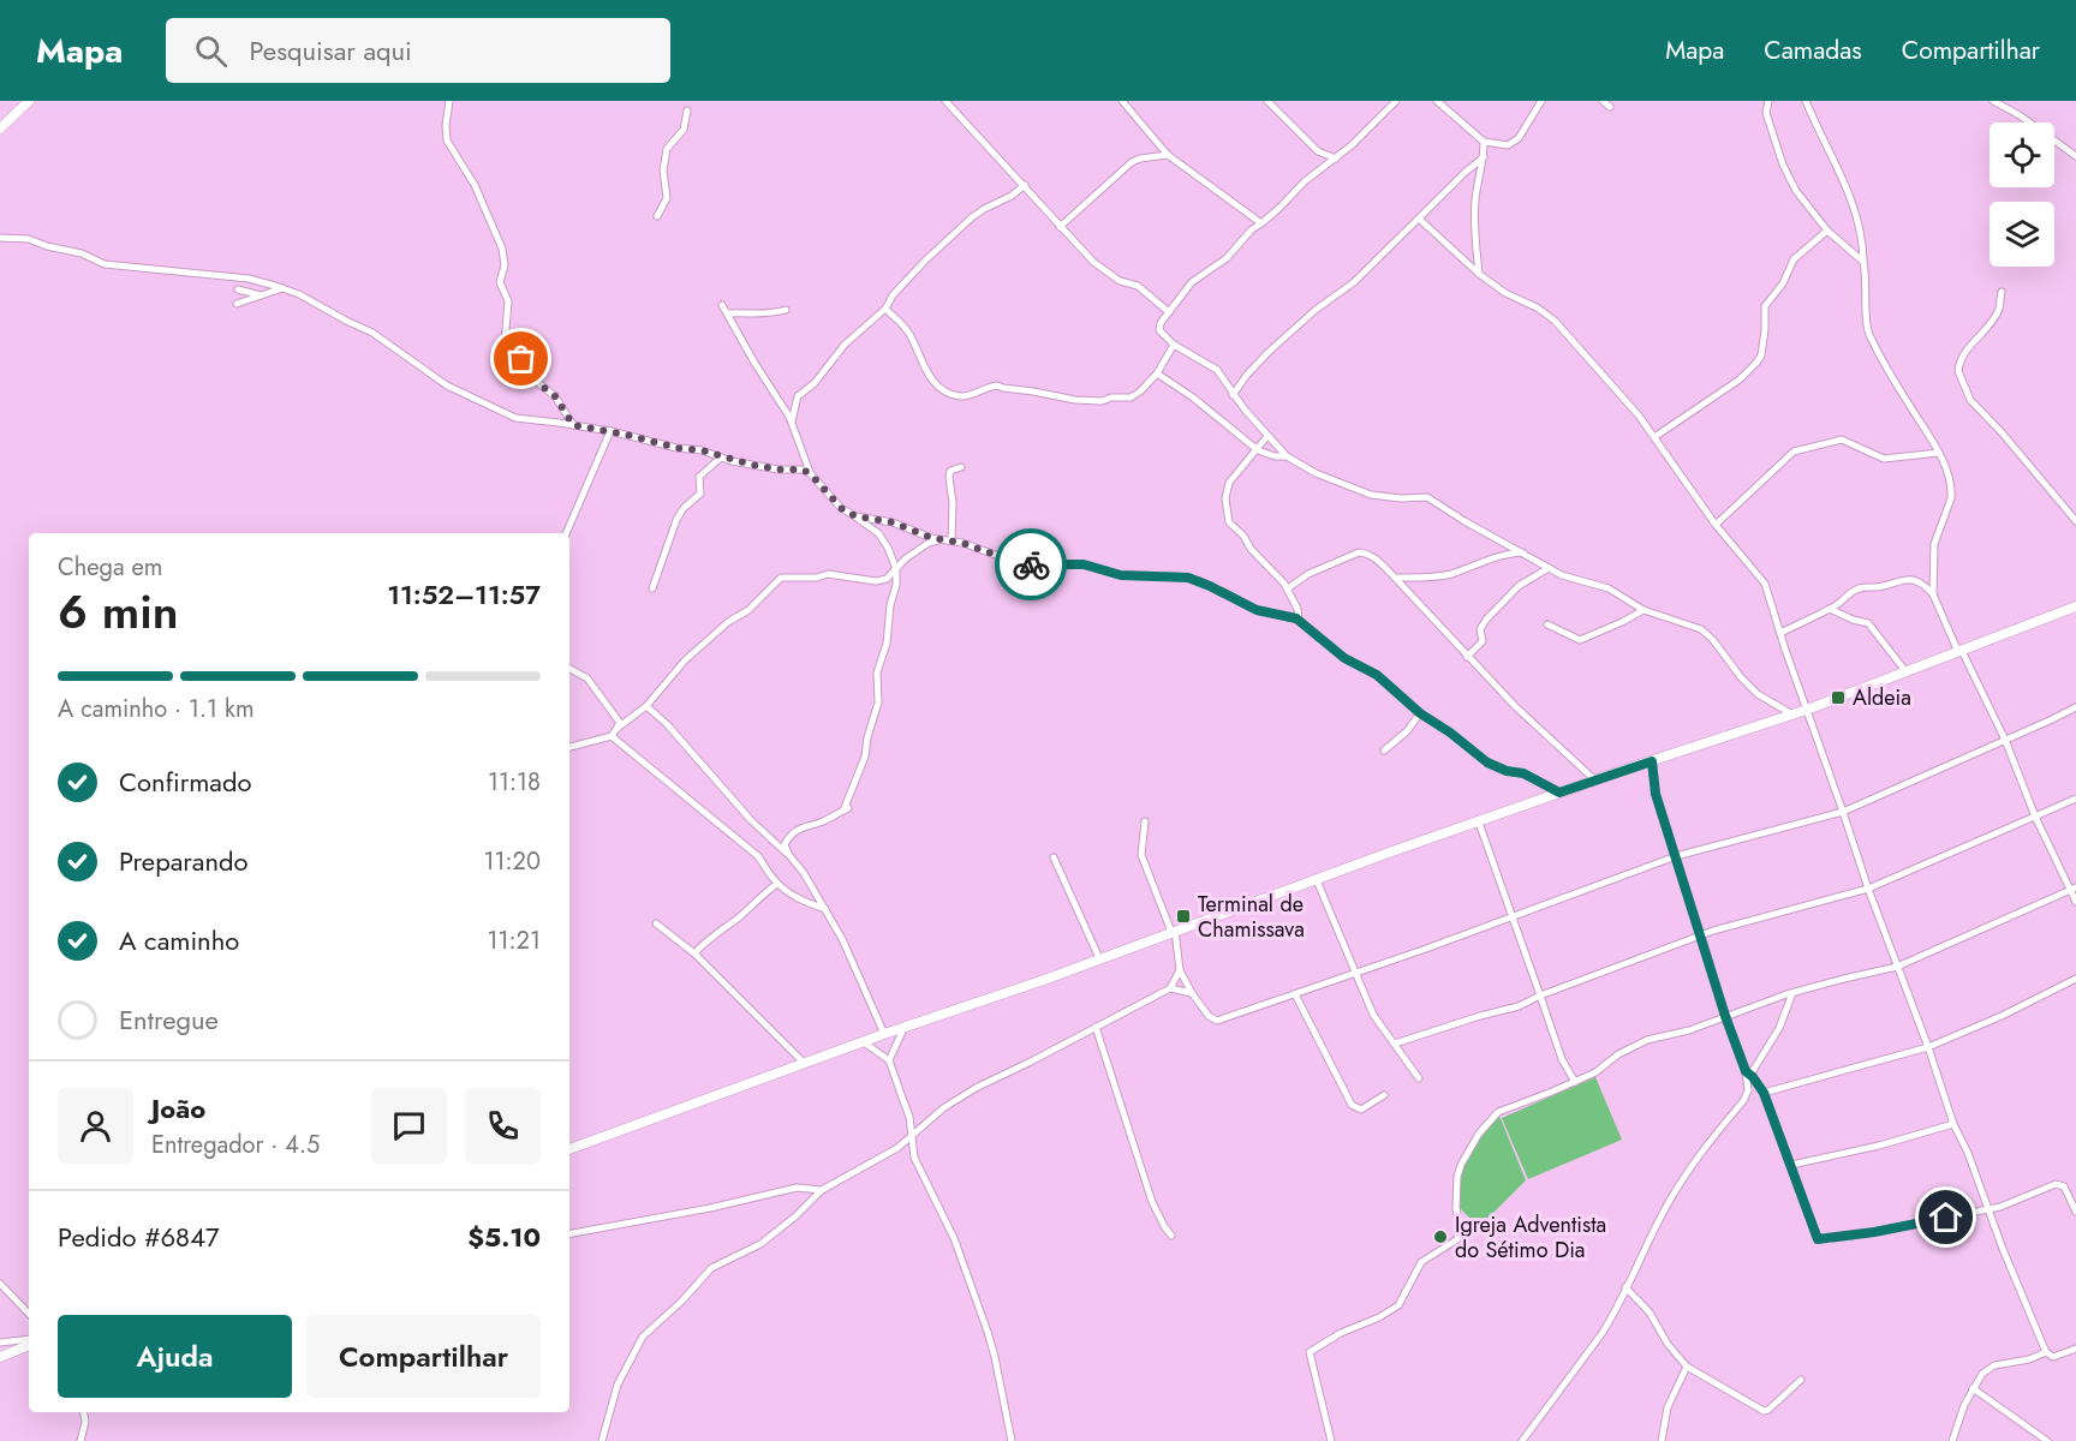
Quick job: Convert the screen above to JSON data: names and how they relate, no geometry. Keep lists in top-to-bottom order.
{
  "places": {
    "transit": ["Aldeia", "Terminal de Chamissava"],
    "other": ["Igreja Adventista do Sétimo Dia"]
  },
  "page": {
    "header": "Mapa",
    "search": "Pesquisar aqui",
    "nav": ["Mapa", "Camadas", "Compartilhar"],
    "heading": ["6 min", "Chega em", "11:52–11:57"],
    "panel": [
      "João",
      "Entregador · 4.5",
      "Pedido #6847",
      "$5.10"
    ],
    "bar": "A caminho · 1.1 km",
    "list": [
      ["Confirmado", "11:18"],
      ["Preparando", "11:20"],
      ["A caminho", "11:21"],
      "Entregue"
    ],
    "buttons": ["Ajuda", "Compartilhar"]
  }
}
